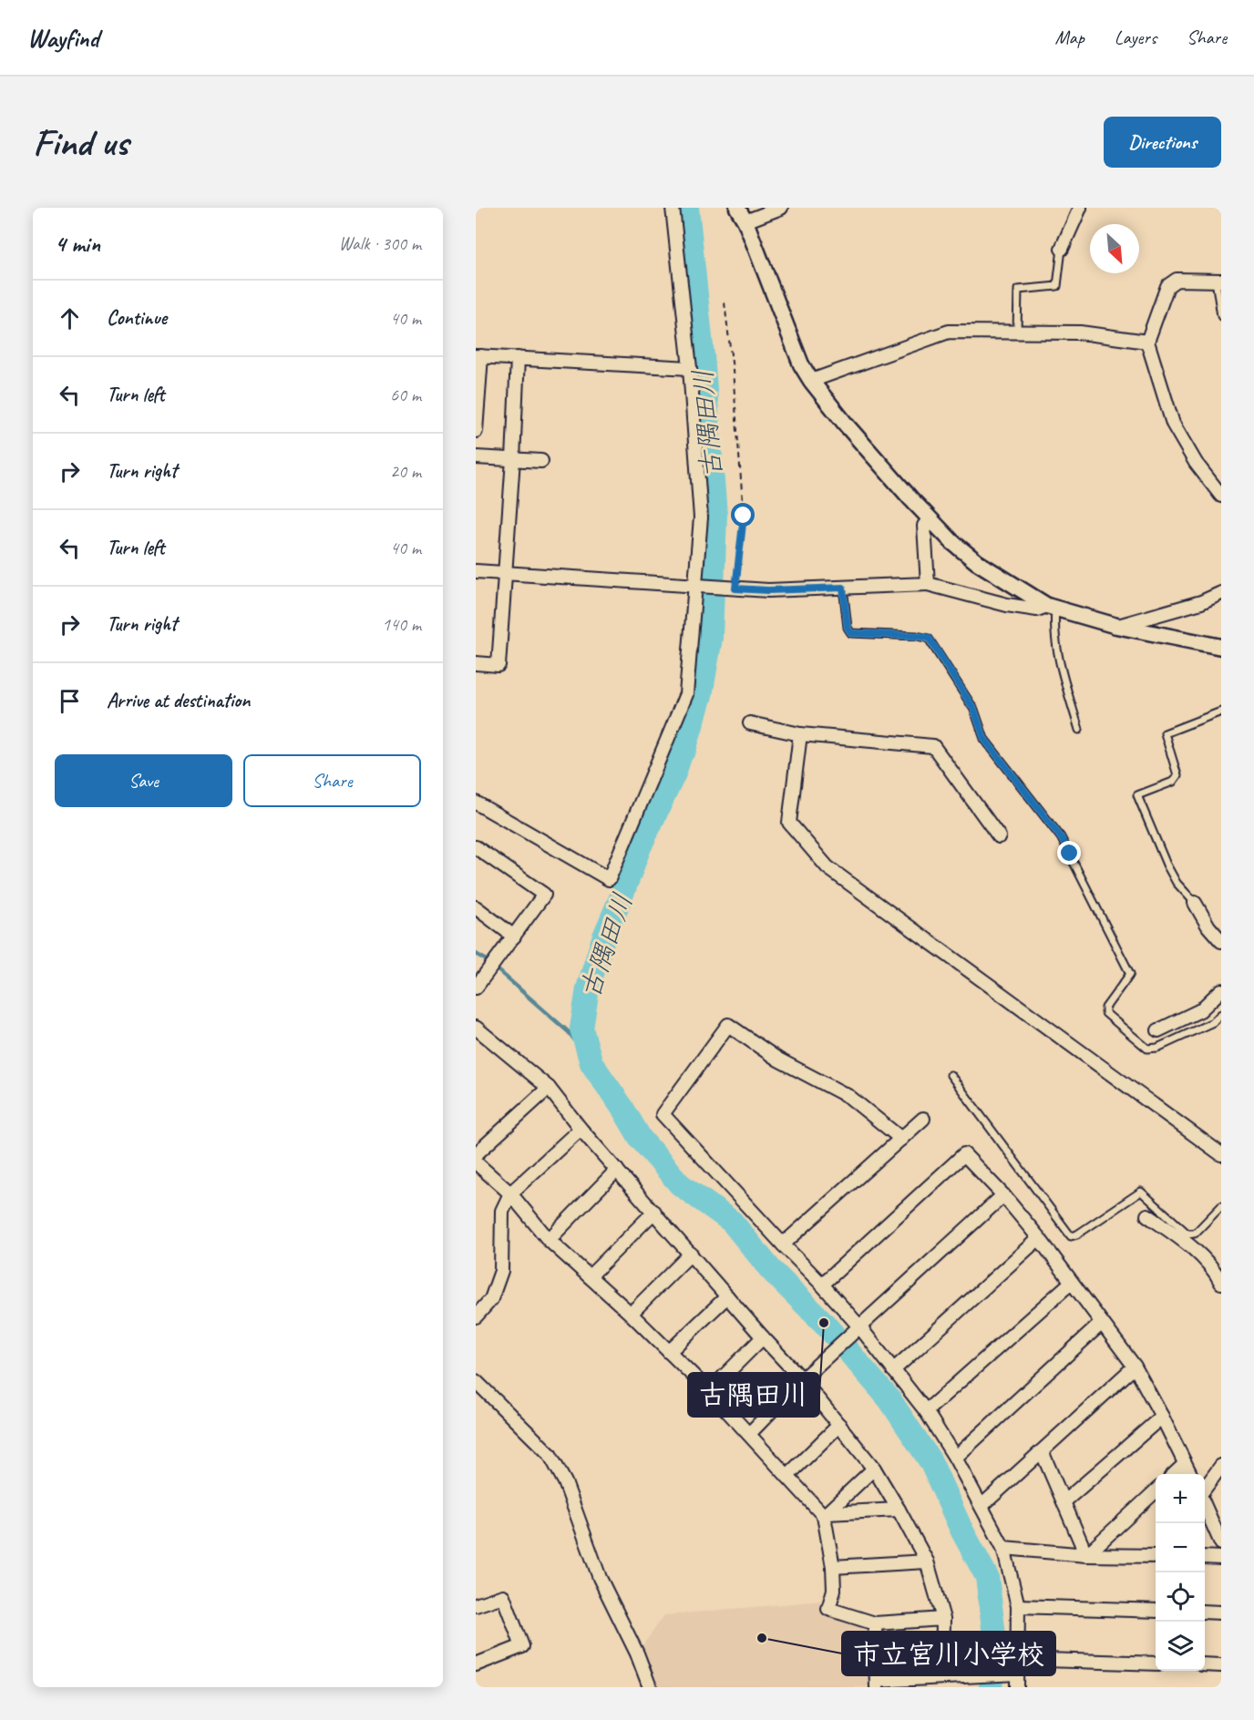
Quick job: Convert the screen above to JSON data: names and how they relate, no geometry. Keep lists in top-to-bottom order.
{
  "water": ["古隅田川"],
  "places": ["古隅田川", "市立宮川小学校"],
  "north": "bottom right",
  "page": {
    "header": "Wayfind",
    "nav": ["Map", "Layers", "Share"],
    "buttons": [
      "Directions",
      ["Save", "Share"]
    ],
    "title": "Find us",
    "heading": ["4 min", "Walk · 300 m"],
    "list": [
      ["Continue", "40 m"],
      ["Turn left", "60 m"],
      ["Turn right", "20 m"],
      ["Turn left", "40 m"],
      ["Turn right", "140 m"],
      "Arrive at destination"
    ],
    "map_buttons": ["+", "−"]
  }
}
